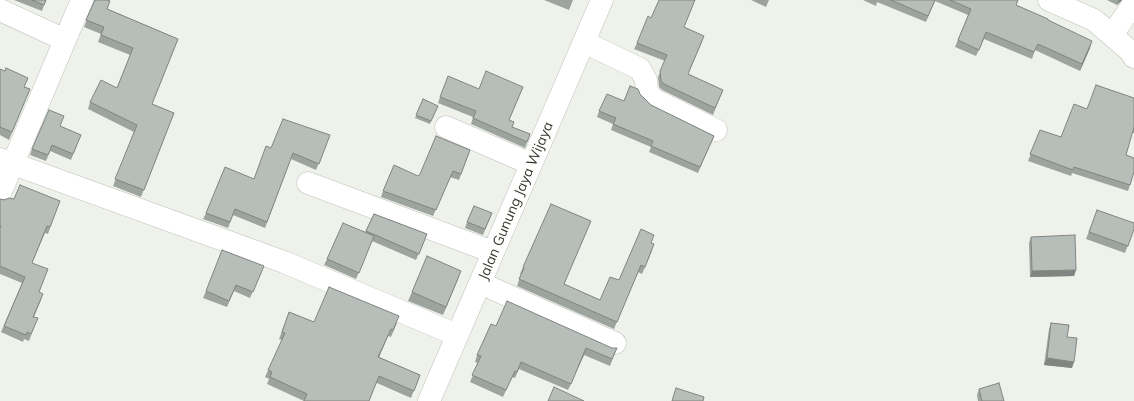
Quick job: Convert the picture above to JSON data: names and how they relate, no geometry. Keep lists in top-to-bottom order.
{
  "streets": {
    "street": ["Jalan Gunung Jaya Wijaya"]
  }
}
